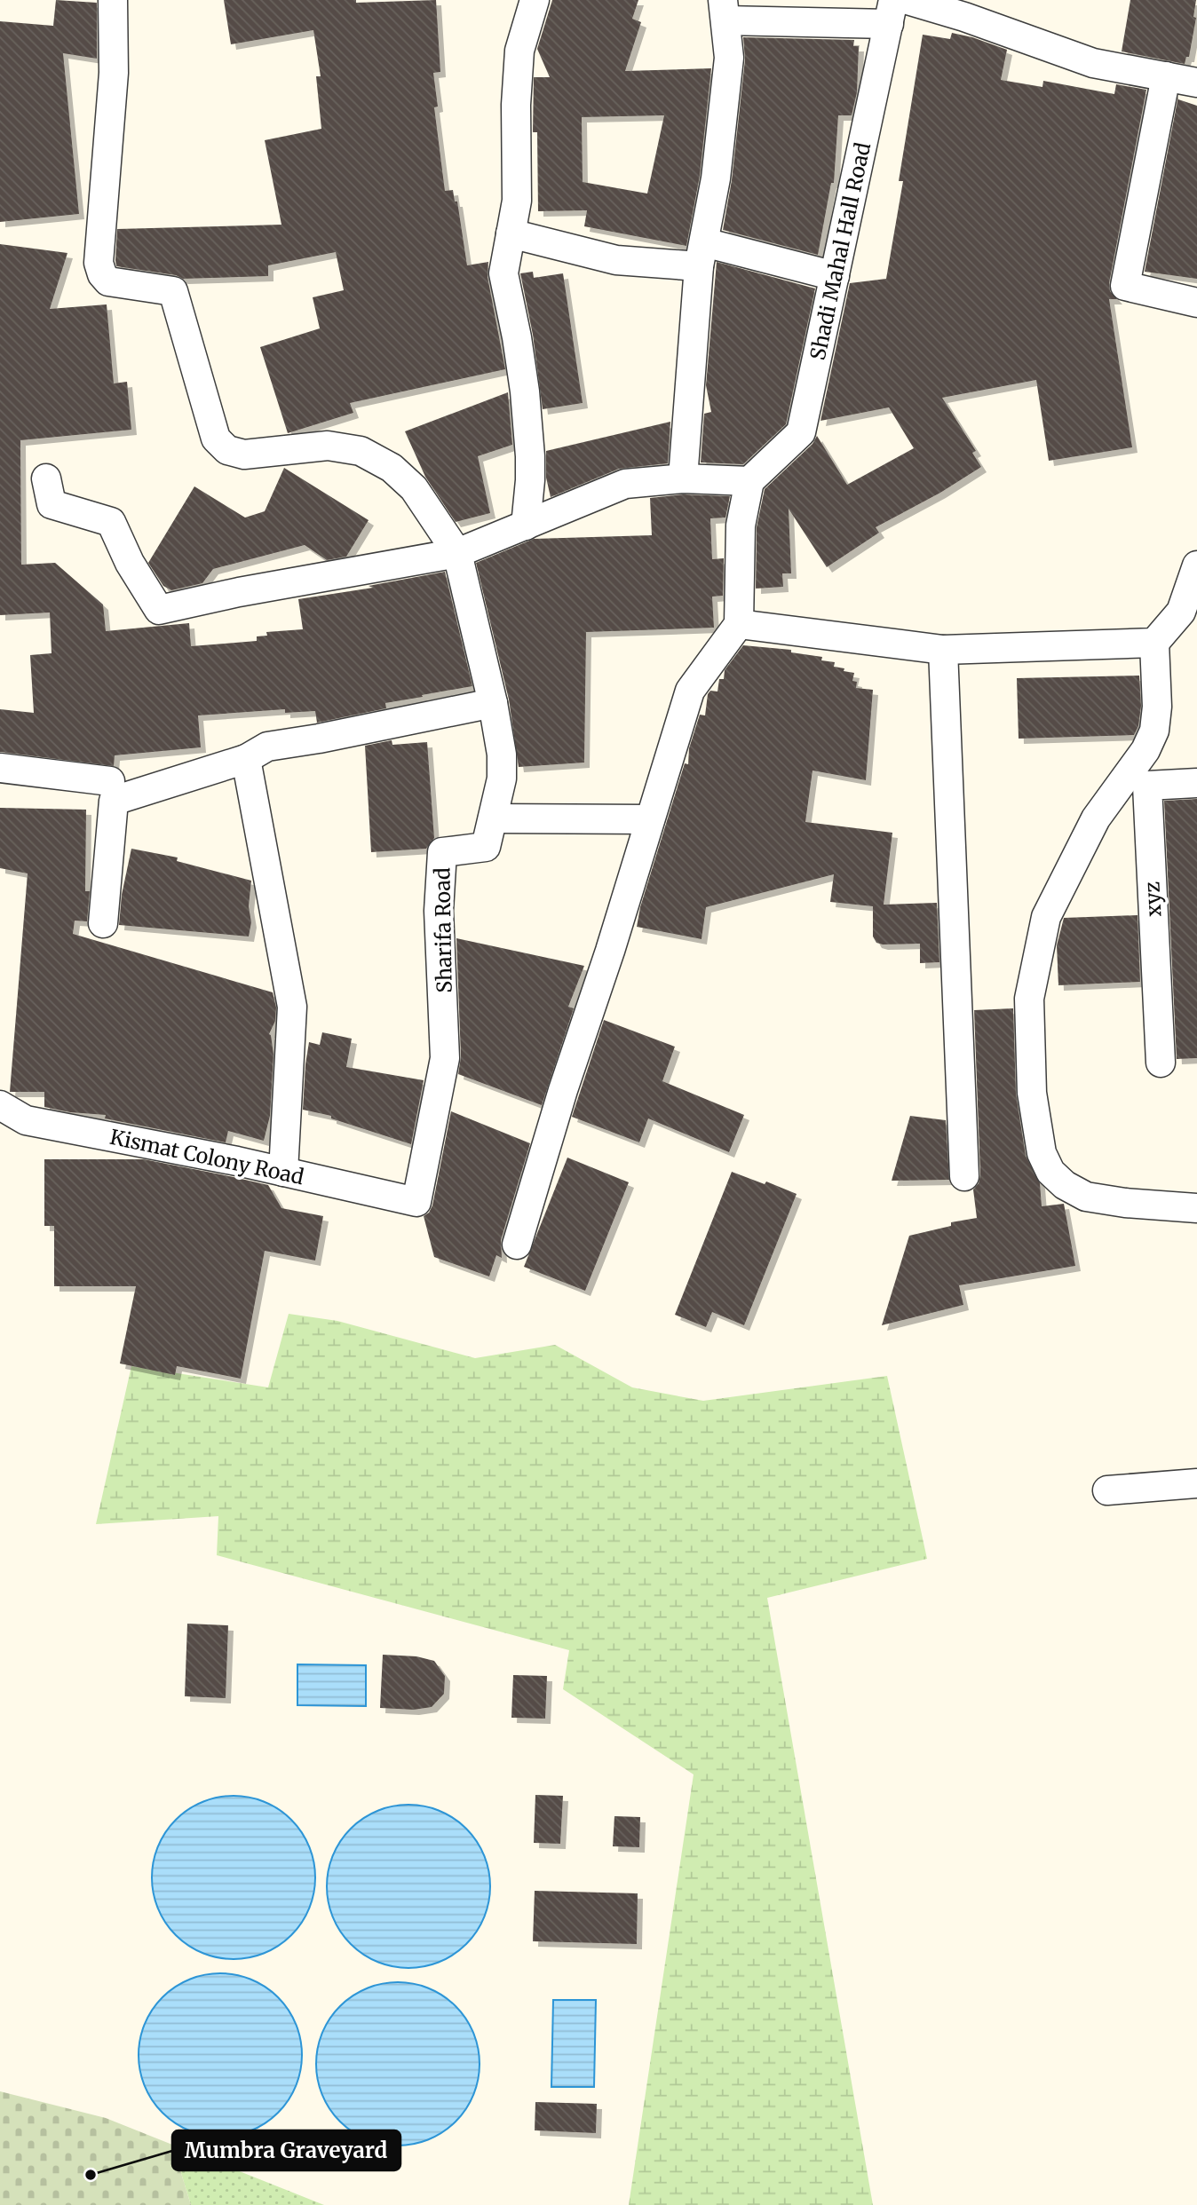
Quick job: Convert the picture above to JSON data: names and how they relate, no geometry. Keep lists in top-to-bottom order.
{
  "streets": {
    "street": [
      "Shadi Mahal Hall Road",
      "xyz",
      "Sharifa Road",
      "Kismat Colony Road"
    ]
  },
  "crossings": [
    ["Sharifa Road", "Kismat Colony Road"]
  ],
  "places": ["Mumbra Graveyard"]
}
